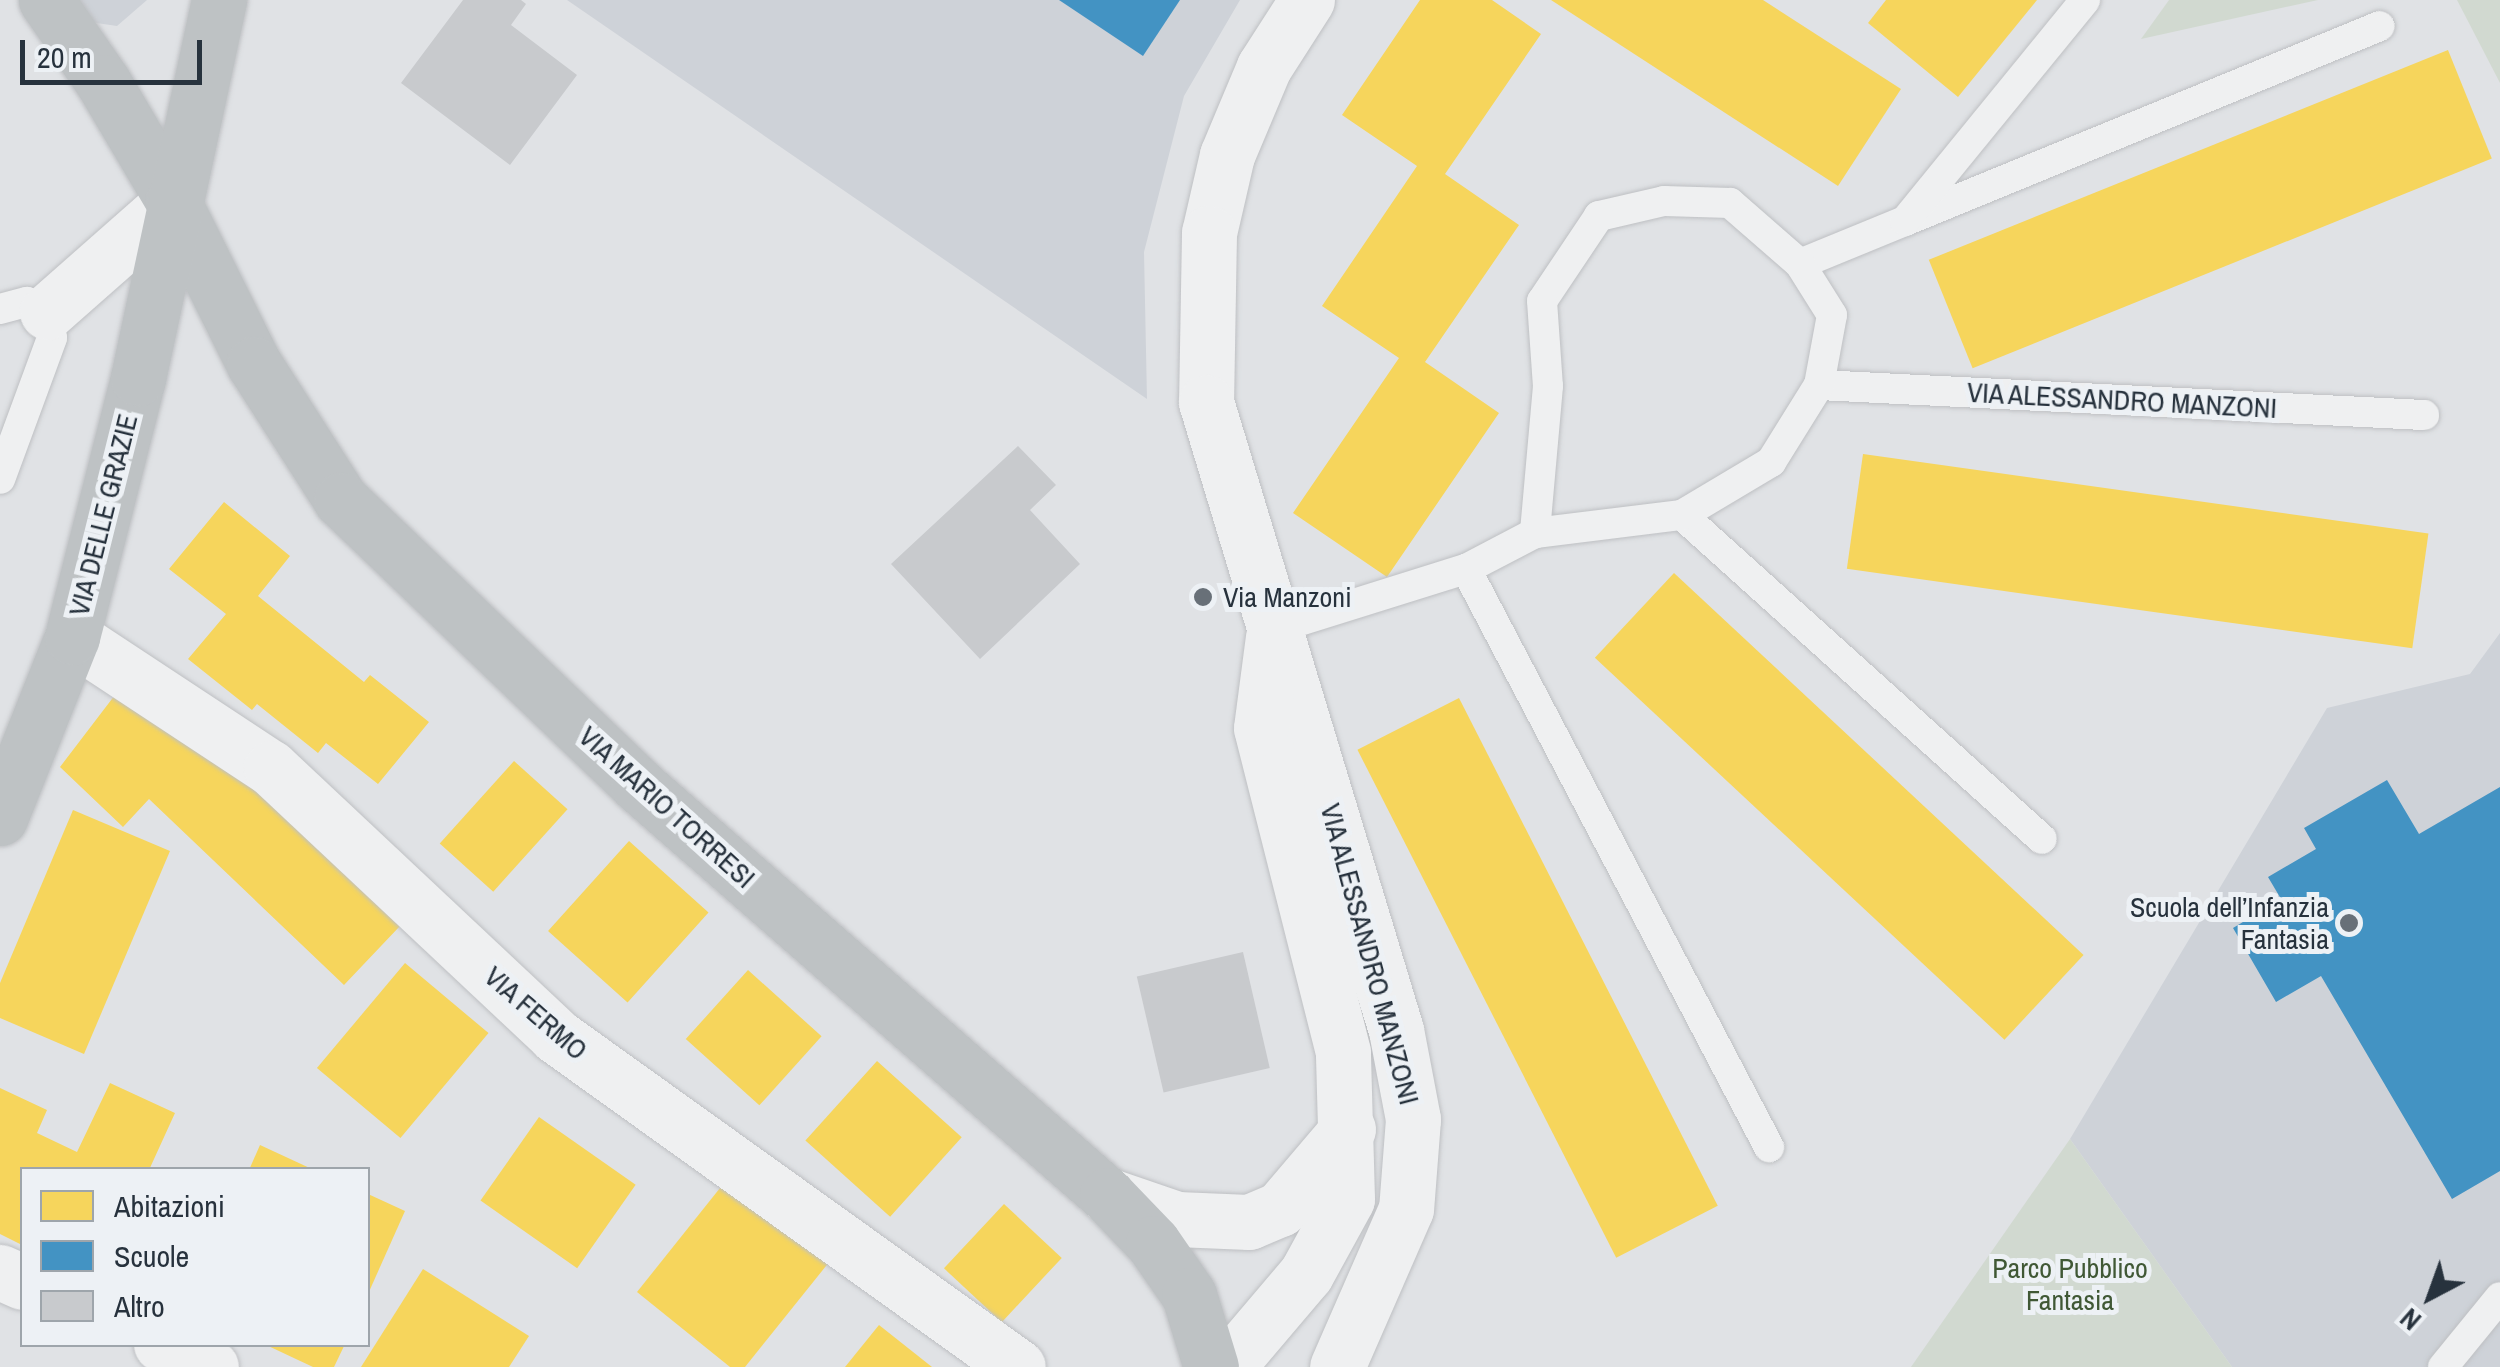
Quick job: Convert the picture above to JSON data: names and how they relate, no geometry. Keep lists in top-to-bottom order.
{
  "streets": {
    "street": [
      "VIA ALESSANDRO MANZONI",
      "VIA DELLE GRAZIE",
      "VIA MARIO TORRESI",
      "VIA FERMO"
    ]
  },
  "crossings": [
    ["VIA DELLE GRAZIE", "VIA MARIO TORRESI"],
    ["VIA DELLE GRAZIE", "VIA FERMO"]
  ],
  "parks": ["Parco Pubblico Fantasia"],
  "places": ["Via Manzoni", "Scuola dell’Infanzia Fantasia"],
  "legend": ["Abitazioni", "Scuole", "Altro"],
  "scale_bar": "20 m",
  "north": "bottom left"
}
